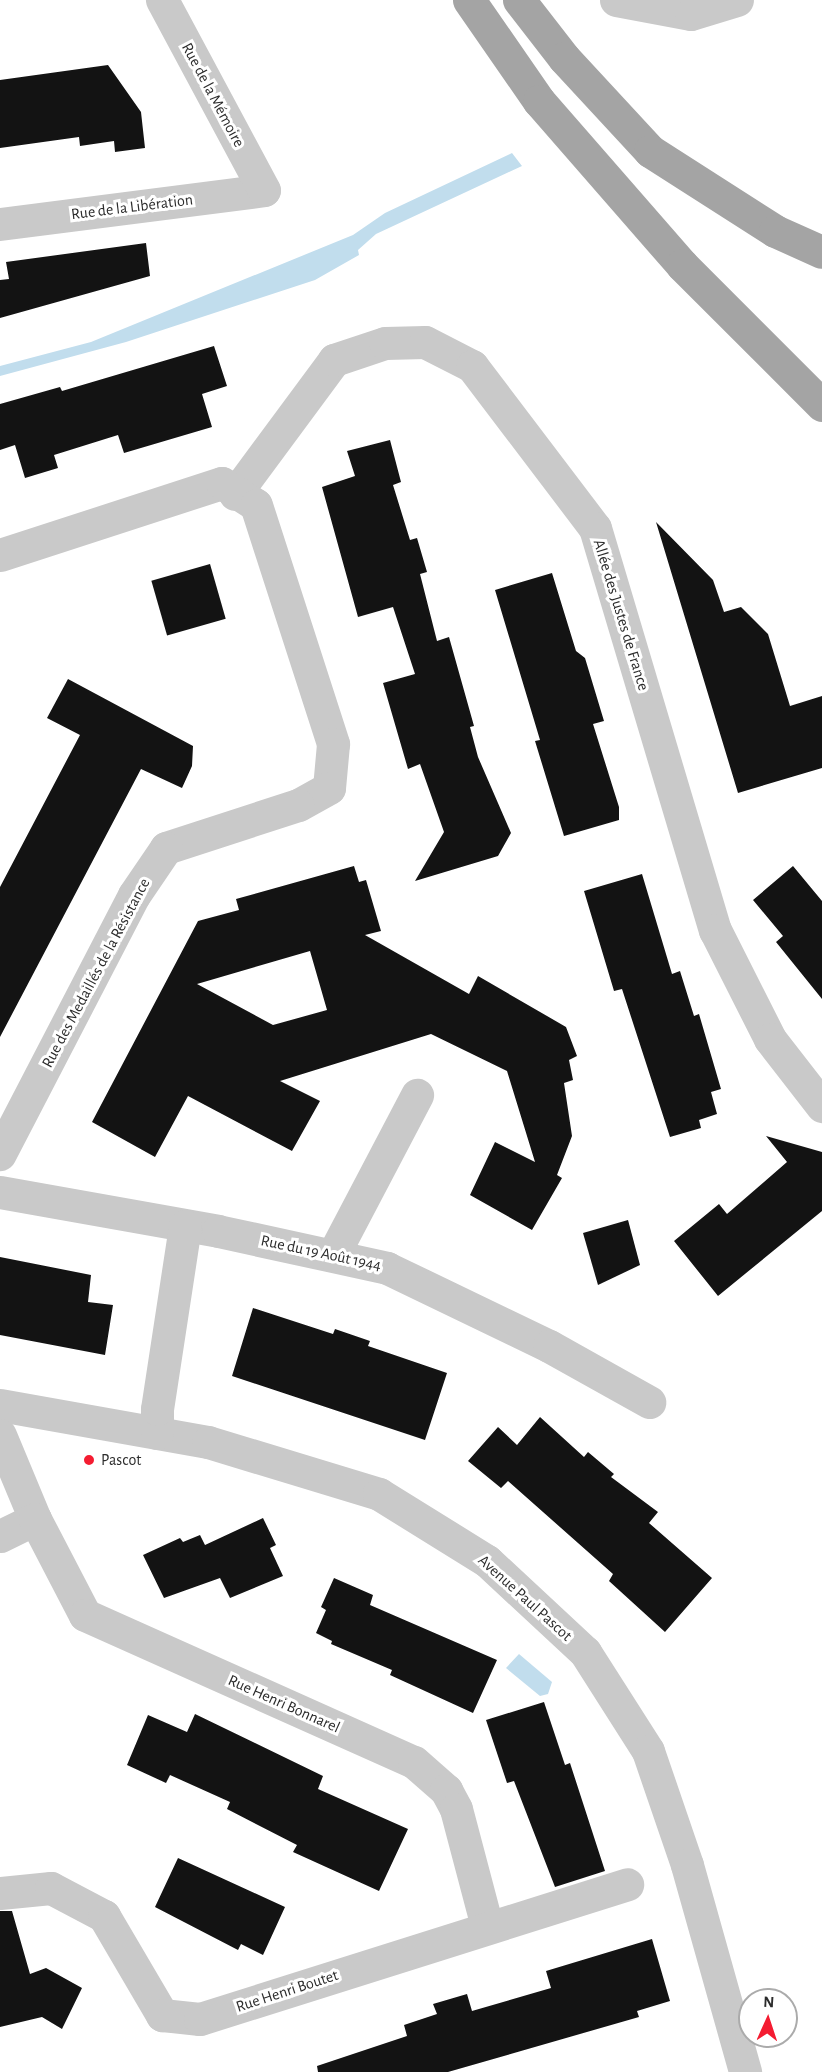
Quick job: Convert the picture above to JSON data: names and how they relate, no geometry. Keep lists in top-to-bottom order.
{
  "streets": {
    "street": [
      "Rue de la Mémoire",
      "Rue de la Libération",
      "Allée des Justes de France",
      "Rue des Medaillés de la Résistance",
      "Rue du 19 Août 1944",
      "Avenue Paul Pascot",
      "Rue Henri Bonnarel",
      "Rue Henri Boutet"
    ]
  },
  "crossings": [
    ["Rue de la Mémoire", "Rue de la Libération"],
    ["Allée des Justes de France", "Rue des Medaillés de la Résistance"],
    ["Rue Henri Bonnarel", "Rue Henri Boutet"]
  ],
  "places": ["Pascot"],
  "north": "top"
}
